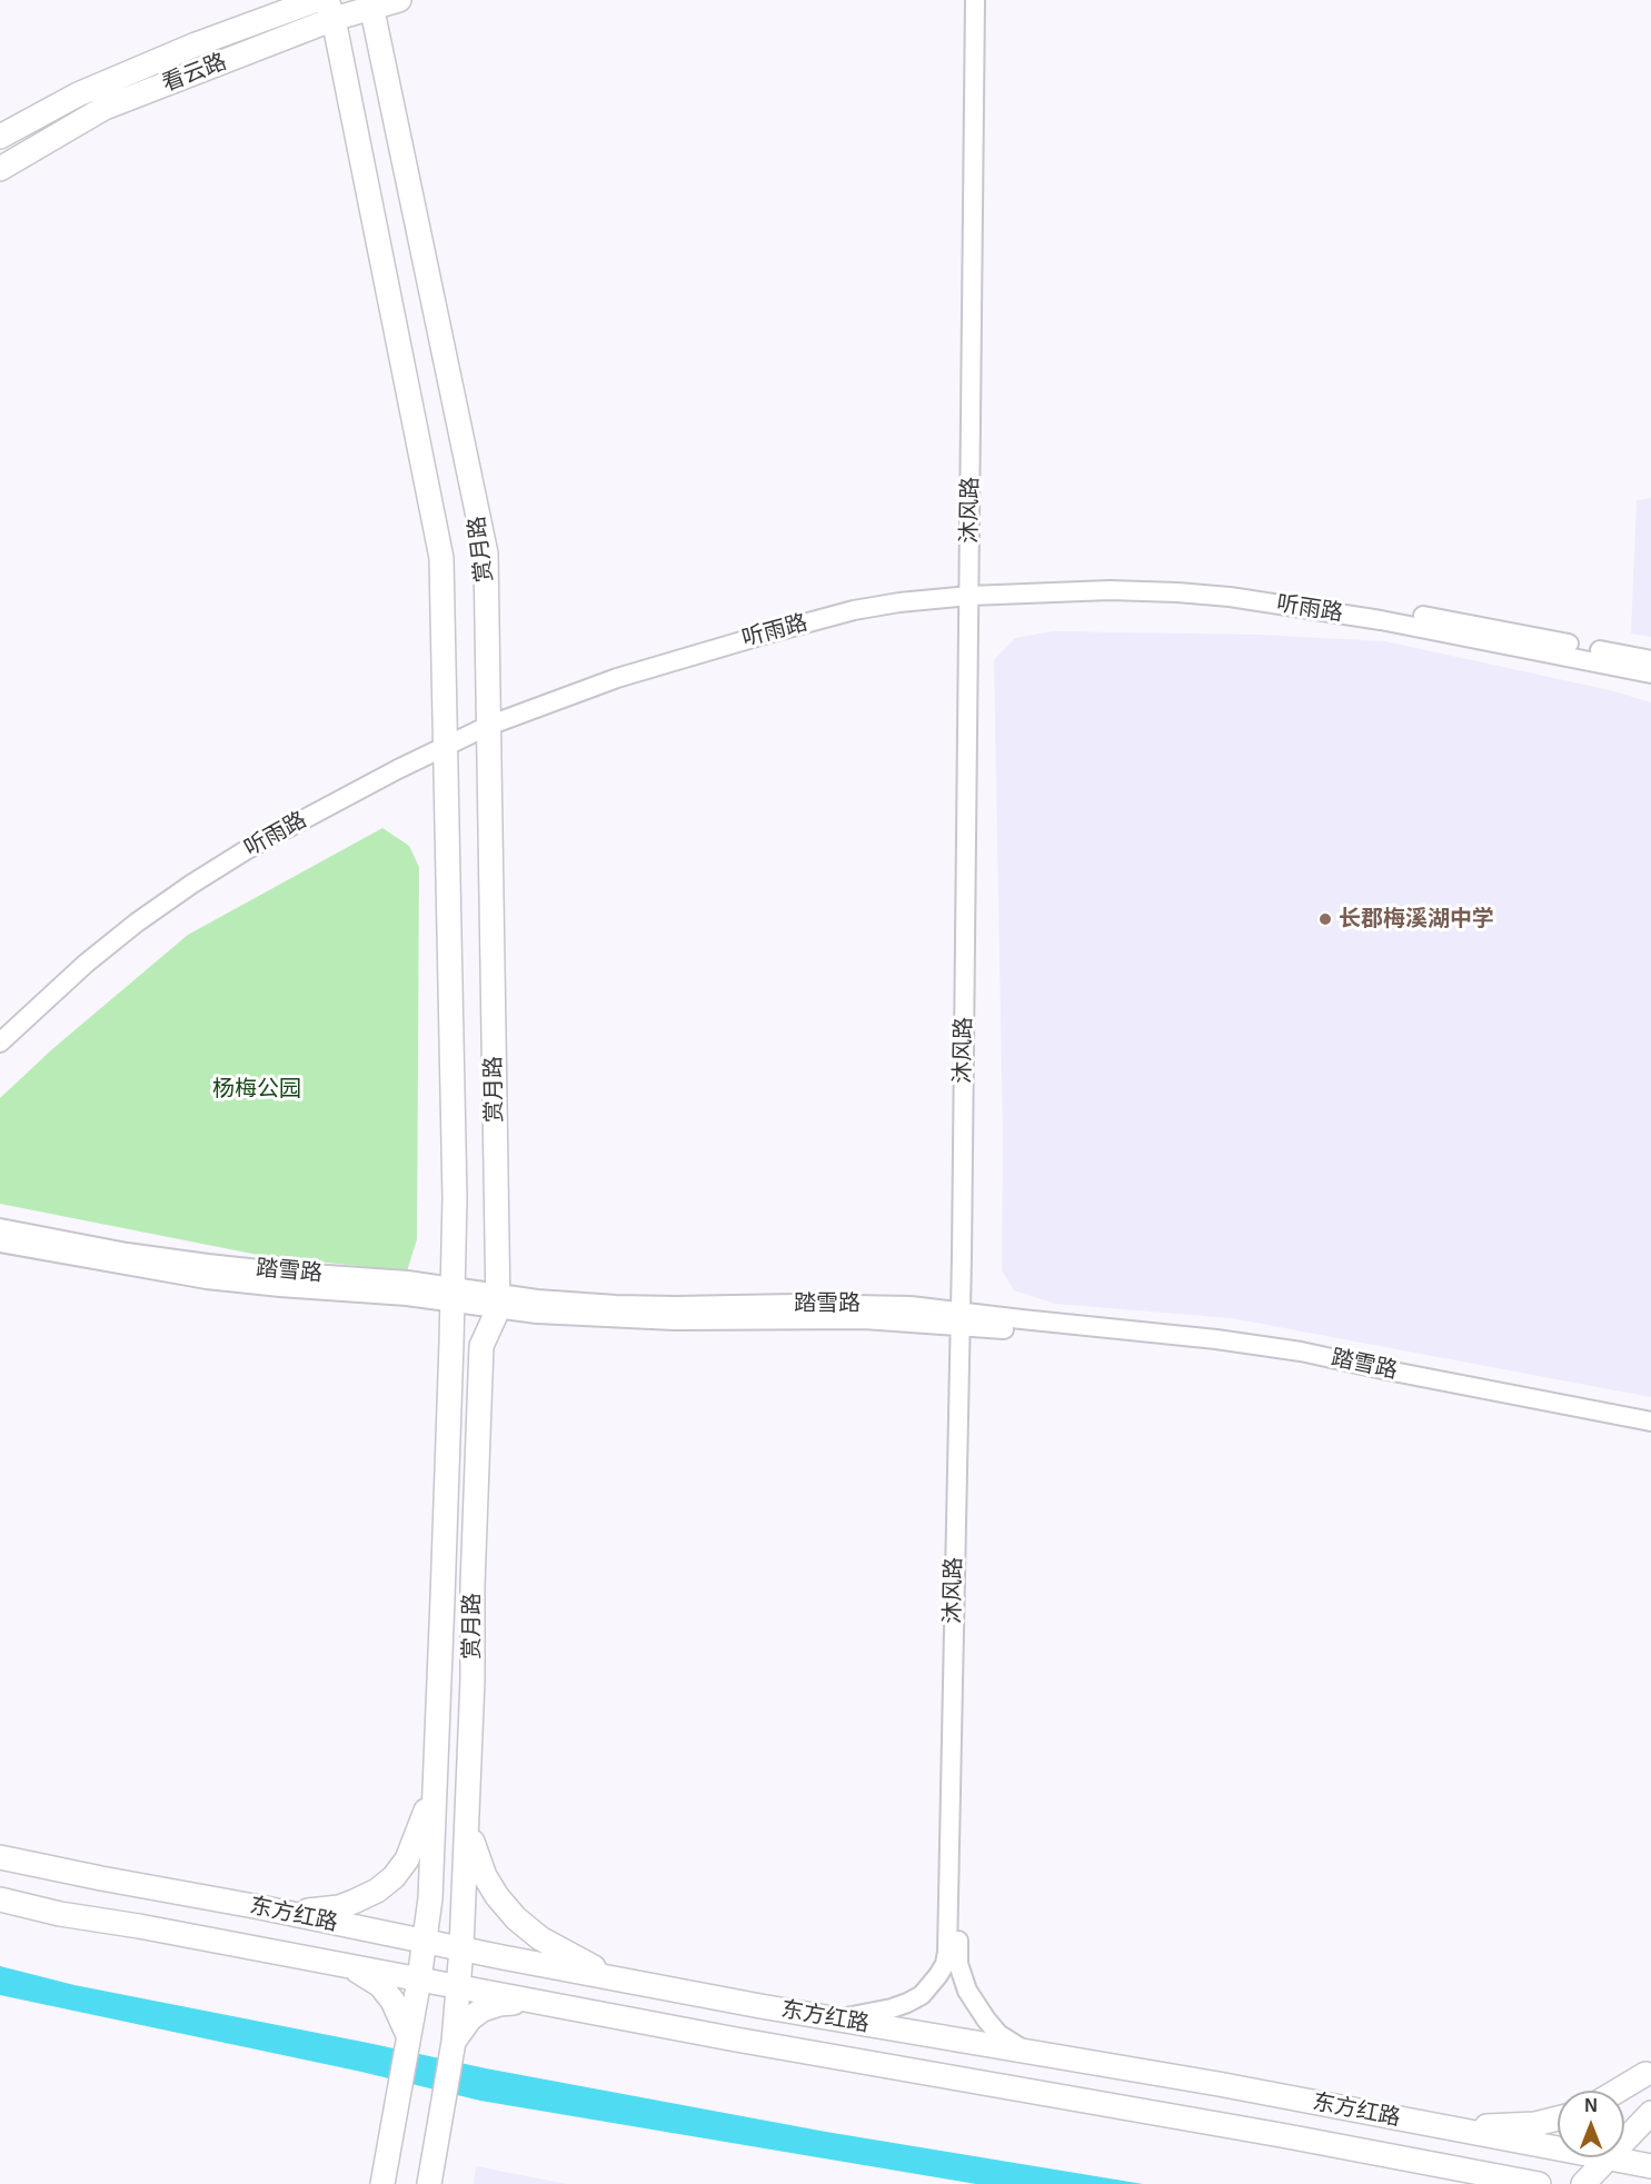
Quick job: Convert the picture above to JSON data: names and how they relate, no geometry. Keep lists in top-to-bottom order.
{
  "streets": {
    "main road": ["看云路", "赏月路", "东方红路"],
    "street": ["沐风路", "听雨路", "踏雪路"]
  },
  "crossings": [
    ["看云路", "赏月路"],
    ["沐风路", "听雨路"],
    ["沐风路", "踏雪路"],
    ["沐风路", "东方红路"],
    ["赏月路", "听雨路"],
    ["赏月路", "踏雪路"],
    ["赏月路", "东方红路"]
  ],
  "parks": ["杨梅公园"],
  "places": ["长郡梅溪湖中学"],
  "north": "top"
}
